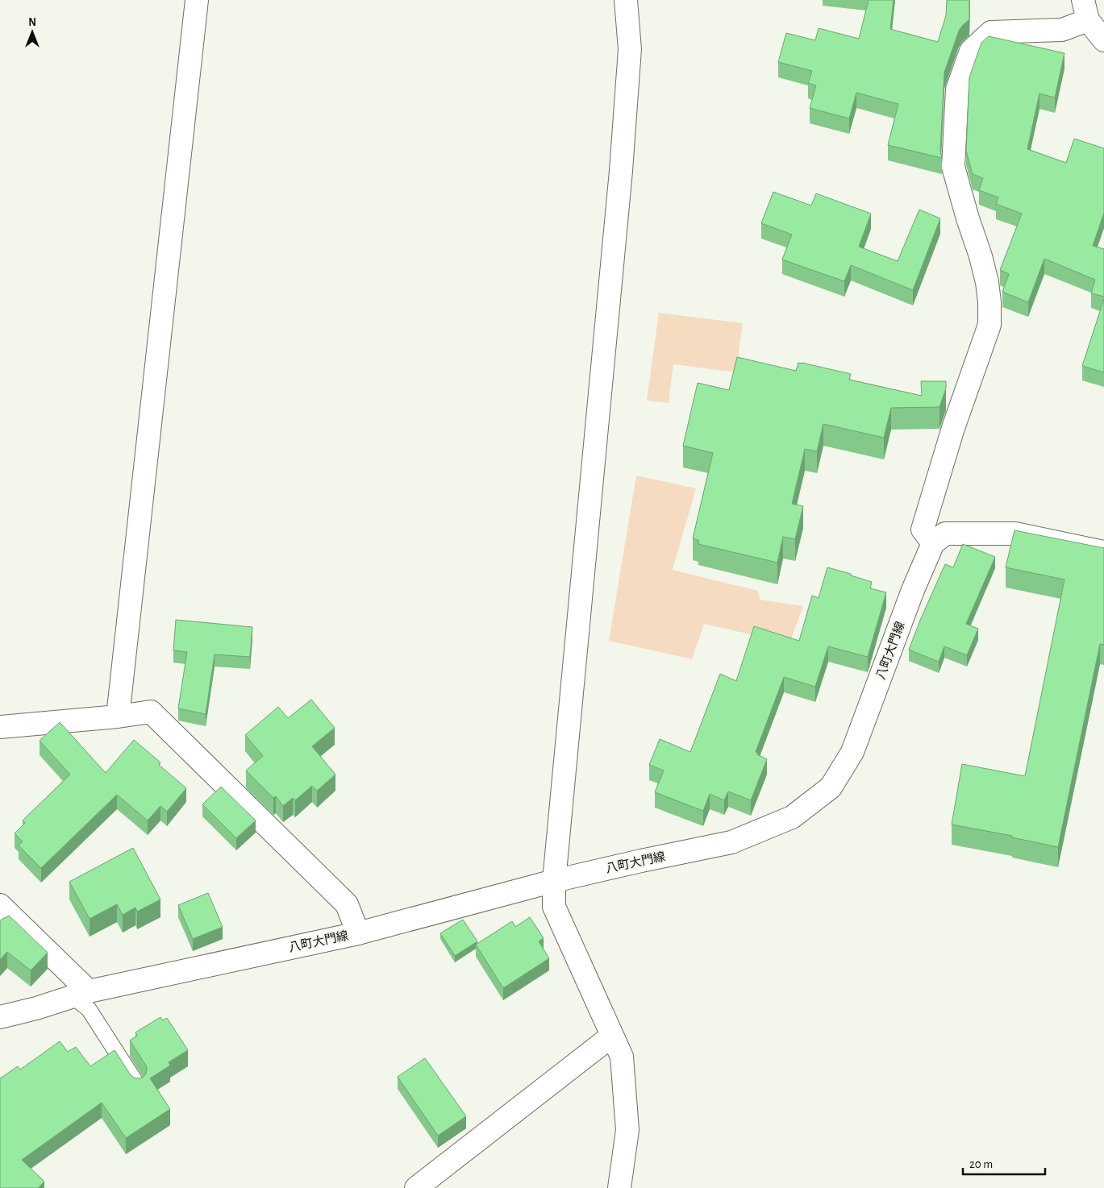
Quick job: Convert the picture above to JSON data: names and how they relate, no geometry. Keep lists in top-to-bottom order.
{
  "streets": {
    "street": ["八町大門線"]
  },
  "scale_bar": "20 m",
  "north": "top"
}
